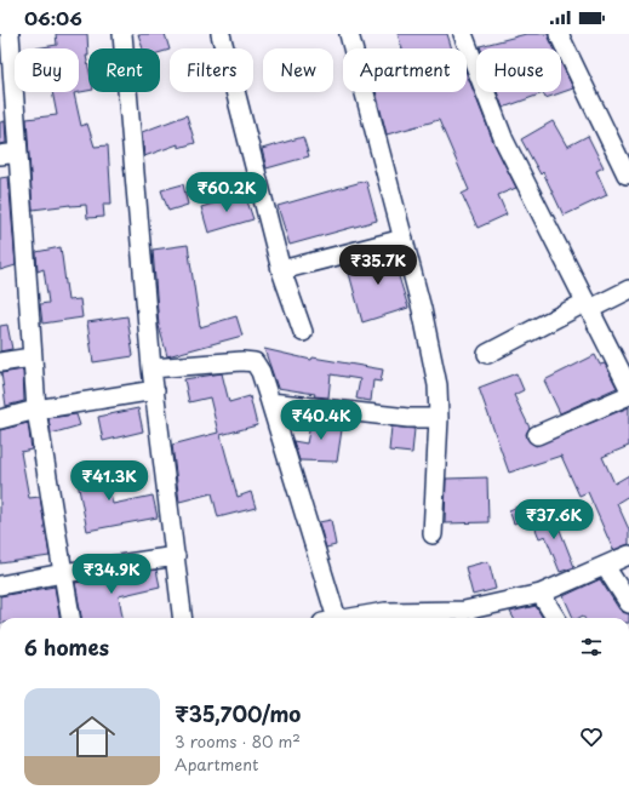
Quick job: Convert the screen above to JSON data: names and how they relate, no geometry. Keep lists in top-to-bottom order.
{
  "page": {
    "status": "06:06",
    "chip": [
      "Buy",
      "Rent",
      "Filters",
      "New",
      "Apartment",
      "House"
    ],
    "price": [
      "₹60.2K",
      "₹35.7K",
      "₹40.4K",
      "₹41.3K",
      "₹37.6K",
      "₹34.9K"
    ],
    "heading": "6 homes",
    "list": [
      {
        "name": "₹35,700/mo",
        "note": "3 rooms · 80 m² · Apartment"
      }
    ]
  }
}
